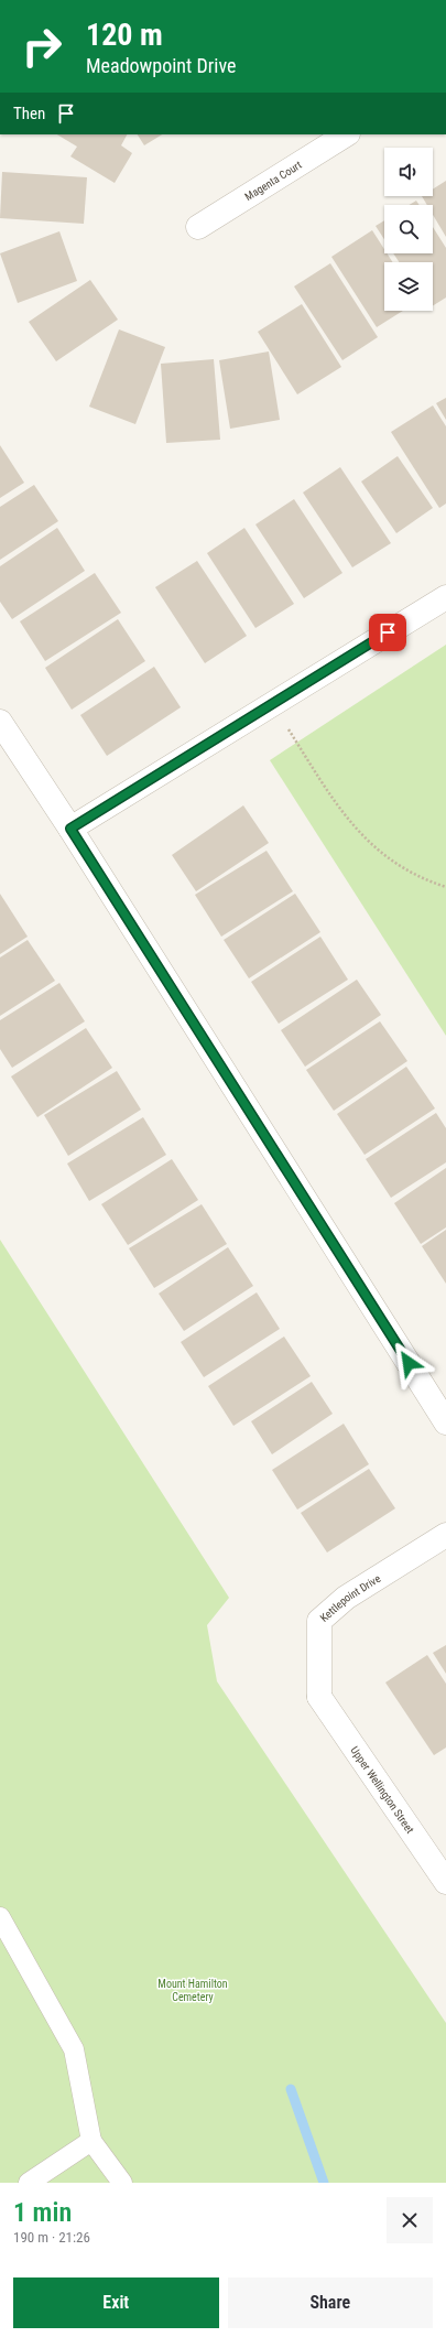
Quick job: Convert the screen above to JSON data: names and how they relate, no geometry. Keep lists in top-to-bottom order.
{
  "streets": {
    "street": ["Magenta Court", "Kettlepoint Drive", "Upper Wellington Street"]
  },
  "crossings": [
    ["Kettlepoint Drive", "Upper Wellington Street"]
  ],
  "parks": ["Mount Hamilton Cemetery"],
  "page": {
    "turn": ["120 m", "Meadowpoint Drive"],
    "then": "Then",
    "heading": ["1 min", "190 m · 21:26"],
    "buttons": ["Exit", "Share"]
  }
}
